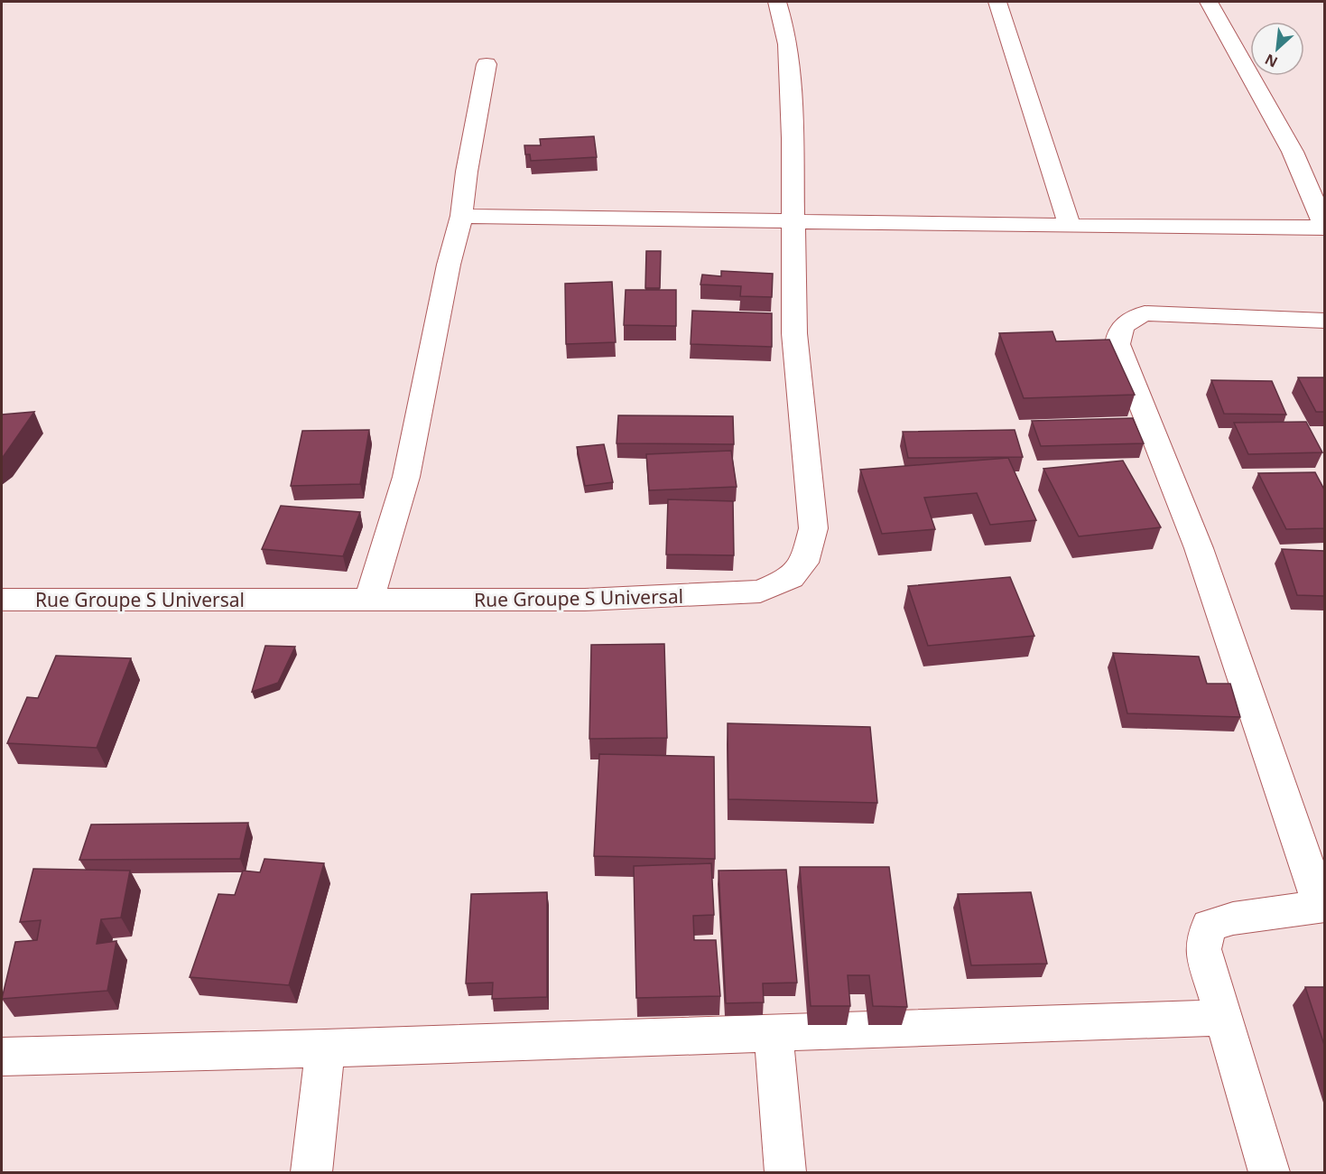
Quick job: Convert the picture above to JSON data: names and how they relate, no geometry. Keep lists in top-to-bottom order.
{
  "streets": {
    "street": ["Rue Groupe S Universal"]
  },
  "north": "bottom left"
}
